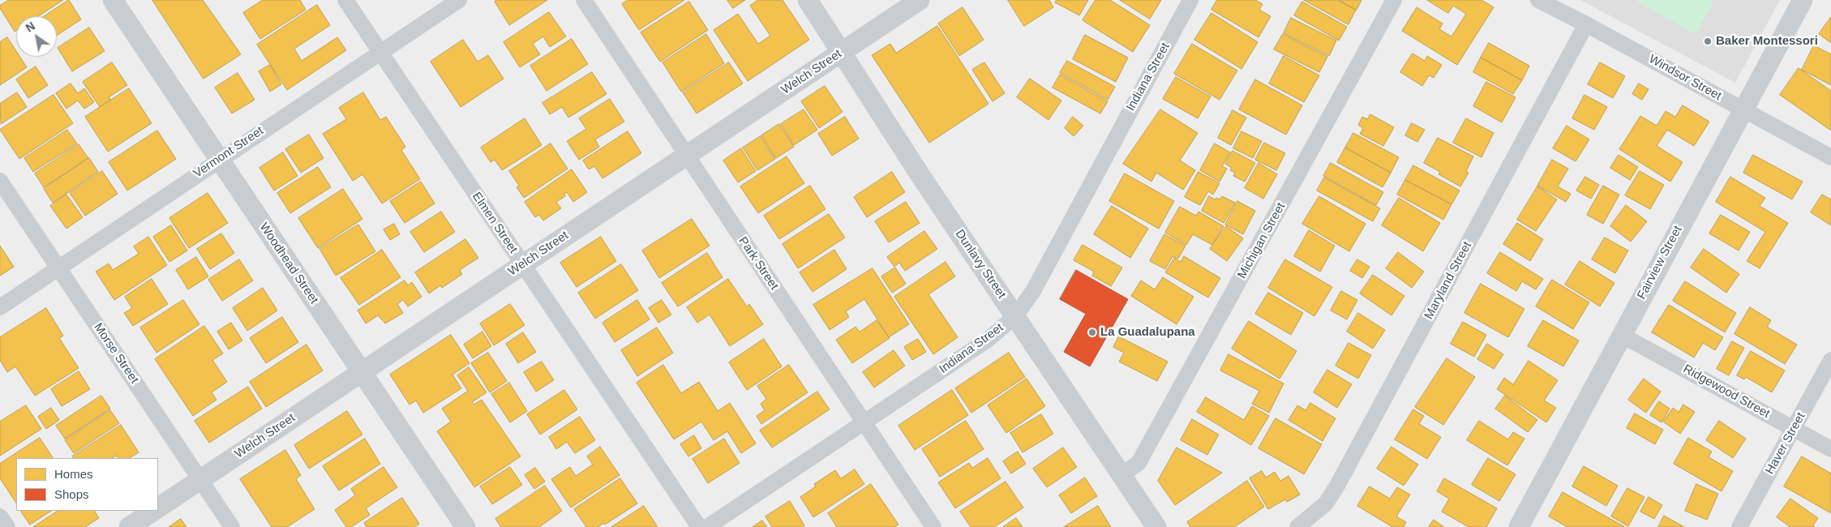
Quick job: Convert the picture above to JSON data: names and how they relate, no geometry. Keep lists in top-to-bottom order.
{
  "streets": {
    "street": [
      "Welch Street",
      "Indiana Street",
      "Windsor Street",
      "Vermont Street",
      "Elmen Street",
      "Michigan Street",
      "Fairview Street",
      "Woodhead Street",
      "Park Street",
      "Dunlavy Street",
      "Maryland Street",
      "Morse Street",
      "Ridgewood Street",
      "Haver Street"
    ]
  },
  "crossings": [
    ["Welch Street", "Elmen Street"],
    ["Welch Street", "Woodhead Street"],
    ["Welch Street", "Park Street"],
    ["Welch Street", "Dunlavy Street"],
    ["Welch Street", "Morse Street"],
    ["Indiana Street", "Park Street"],
    ["Indiana Street", "Dunlavy Street"],
    ["Windsor Street", "Fairview Street"],
    ["Windsor Street", "Maryland Street"],
    ["Vermont Street", "Elmen Street"],
    ["Vermont Street", "Woodhead Street"],
    ["Vermont Street", "Morse Street"],
    ["Michigan Street", "Dunlavy Street"],
    ["Fairview Street", "Ridgewood Street"],
    ["Ridgewood Street", "Haver Street"]
  ],
  "places": ["Baker Montessori", "La Guadalupana"],
  "legend": ["Homes", "Shops"],
  "north": "top left"
}
